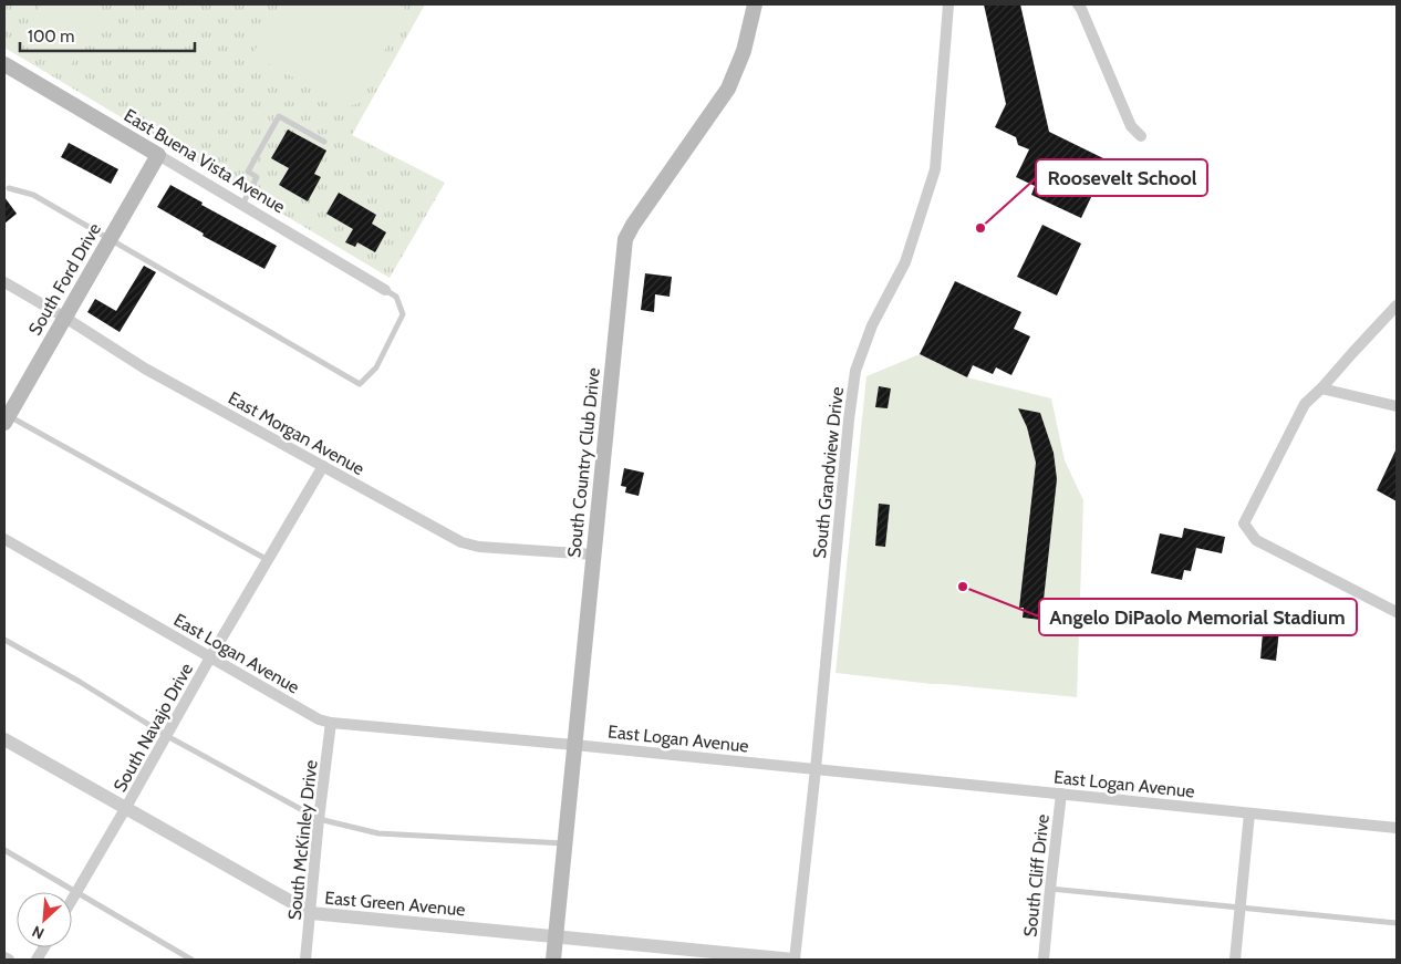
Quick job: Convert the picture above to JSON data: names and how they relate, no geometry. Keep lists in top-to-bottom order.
{
  "streets": {
    "main road": ["East Buena Vista Avenue", "South Ford Drive", "South Country Club Drive"],
    "street": [
      "East Morgan Avenue",
      "South Grandview Drive",
      "East Logan Avenue",
      "South Navajo Drive",
      "South McKinley Drive",
      "South Cliff Drive",
      "East Green Avenue"
    ]
  },
  "crossings": [
    ["East Buena Vista Avenue", "South Ford Drive"],
    ["South Ford Drive", "East Morgan Avenue"],
    ["East Morgan Avenue", "South Country Club Drive"],
    ["East Morgan Avenue", "South Navajo Drive"],
    ["South Country Club Drive", "East Logan Avenue"],
    ["South Country Club Drive", "East Green Avenue"],
    ["South Grandview Drive", "East Logan Avenue"],
    ["South Grandview Drive", "East Green Avenue"],
    ["East Logan Avenue", "South Navajo Drive"],
    ["East Logan Avenue", "South McKinley Drive"],
    ["East Logan Avenue", "South Cliff Drive"],
    ["South Navajo Drive", "East Green Avenue"],
    ["South McKinley Drive", "East Green Avenue"]
  ],
  "places": ["Roosevelt School", "Angelo DiPaolo Memorial Stadium"],
  "scale_bar": "100 m",
  "north": "bottom left"
}
